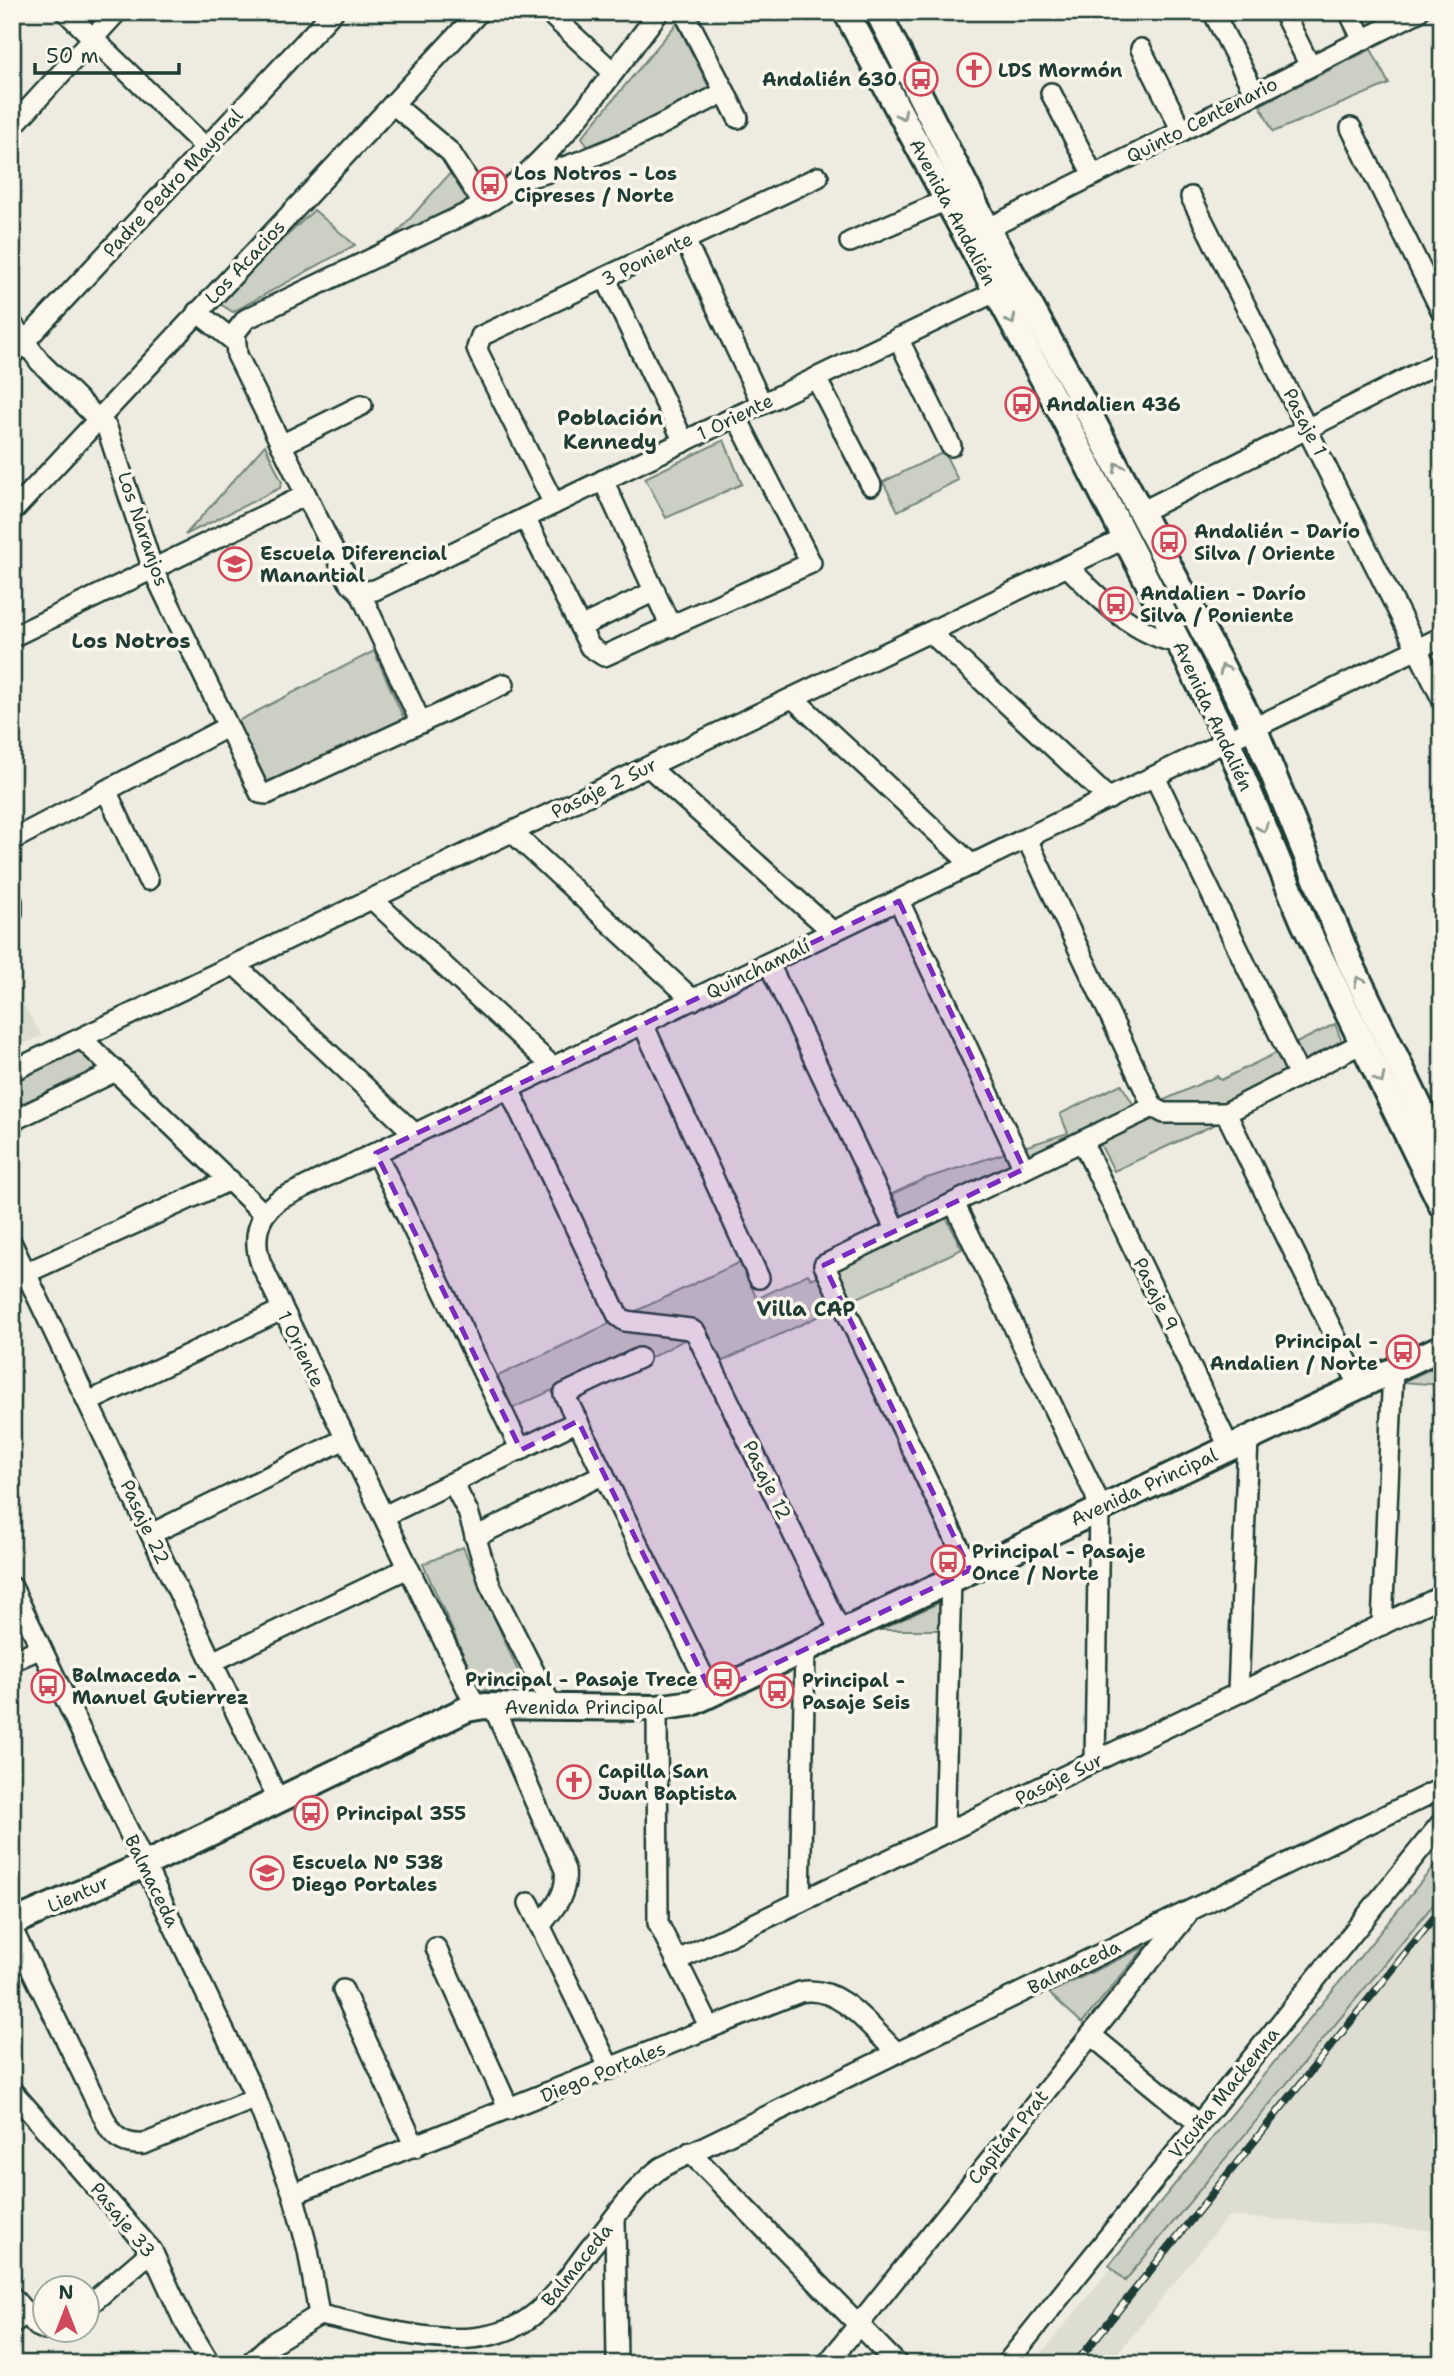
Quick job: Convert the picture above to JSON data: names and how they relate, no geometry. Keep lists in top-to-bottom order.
{
  "streets": {
    "main road": ["Avenida Andalién", "Avenida Principal", "Lientur"],
    "street": [
      "Quinto Centenario",
      "Padre Pedro Mayoral",
      "3 Poniente",
      "Los Acacios",
      "1 Oriente",
      "Pasaje 1",
      "Los Naranjos",
      "Pasaje 2 Sur",
      "Quinchamalí",
      "Pasaje 9",
      "Pasaje 12",
      "Pasaje 22",
      "Pasaje Sur",
      "Balmaceda",
      "Diego Portales",
      "Vicuña Mackenna",
      "Capitán Prat",
      "Pasaje 33"
    ]
  },
  "crossings": [
    ["Quinto Centenario", "Avenida Andalién"],
    ["Padre Pedro Mayoral", "Los Naranjos"],
    ["Avenida Andalién", "1 Oriente"],
    ["Avenida Andalién", "Pasaje 2 Sur"],
    ["Avenida Andalién", "Quinchamalí"],
    ["3 Poniente", "1 Oriente"],
    ["Los Acacios", "Los Naranjos"],
    ["1 Oriente", "Quinchamalí"],
    ["1 Oriente", "Avenida Principal"],
    ["Pasaje 1", "Quinchamalí"],
    ["Quinchamalí", "Pasaje 12"],
    ["Pasaje 9", "Avenida Principal"],
    ["Pasaje 12", "Avenida Principal"],
    ["Avenida Principal", "Pasaje 22"],
    ["Avenida Principal", "Balmaceda"],
    ["Avenida Principal", "Lientur"],
    ["Balmaceda", "Lientur"],
    ["Balmaceda", "Diego Portales"],
    ["Balmaceda", "Capitán Prat"]
  ],
  "districts": ["Población Kennedy", "Los Notros", "Villa CAP"],
  "places": {
    "church": ["LDS Mormón", "Capilla San Juan Baptista"],
    "bus stop": [
      "Andalién 630",
      "Los Notros - Los Cipreses / Norte",
      "Andalien 436",
      "Andalién - Darío Silva / Oriente",
      "Andalien - Darío Silva / Poniente",
      "Principal - Andalien / Norte",
      "Principal - Pasaje Once / Norte",
      "Principal - Pasaje Trece",
      "Balmaceda - Manuel Gutierrez",
      "Principal - Pasaje Seis",
      "Principal 355"
    ],
    "school or university": ["Escuela Diferencial Manantial", "Escuela Nº 538 Diego Portales"]
  },
  "scale_bar": "50 m",
  "north": "top"
}
